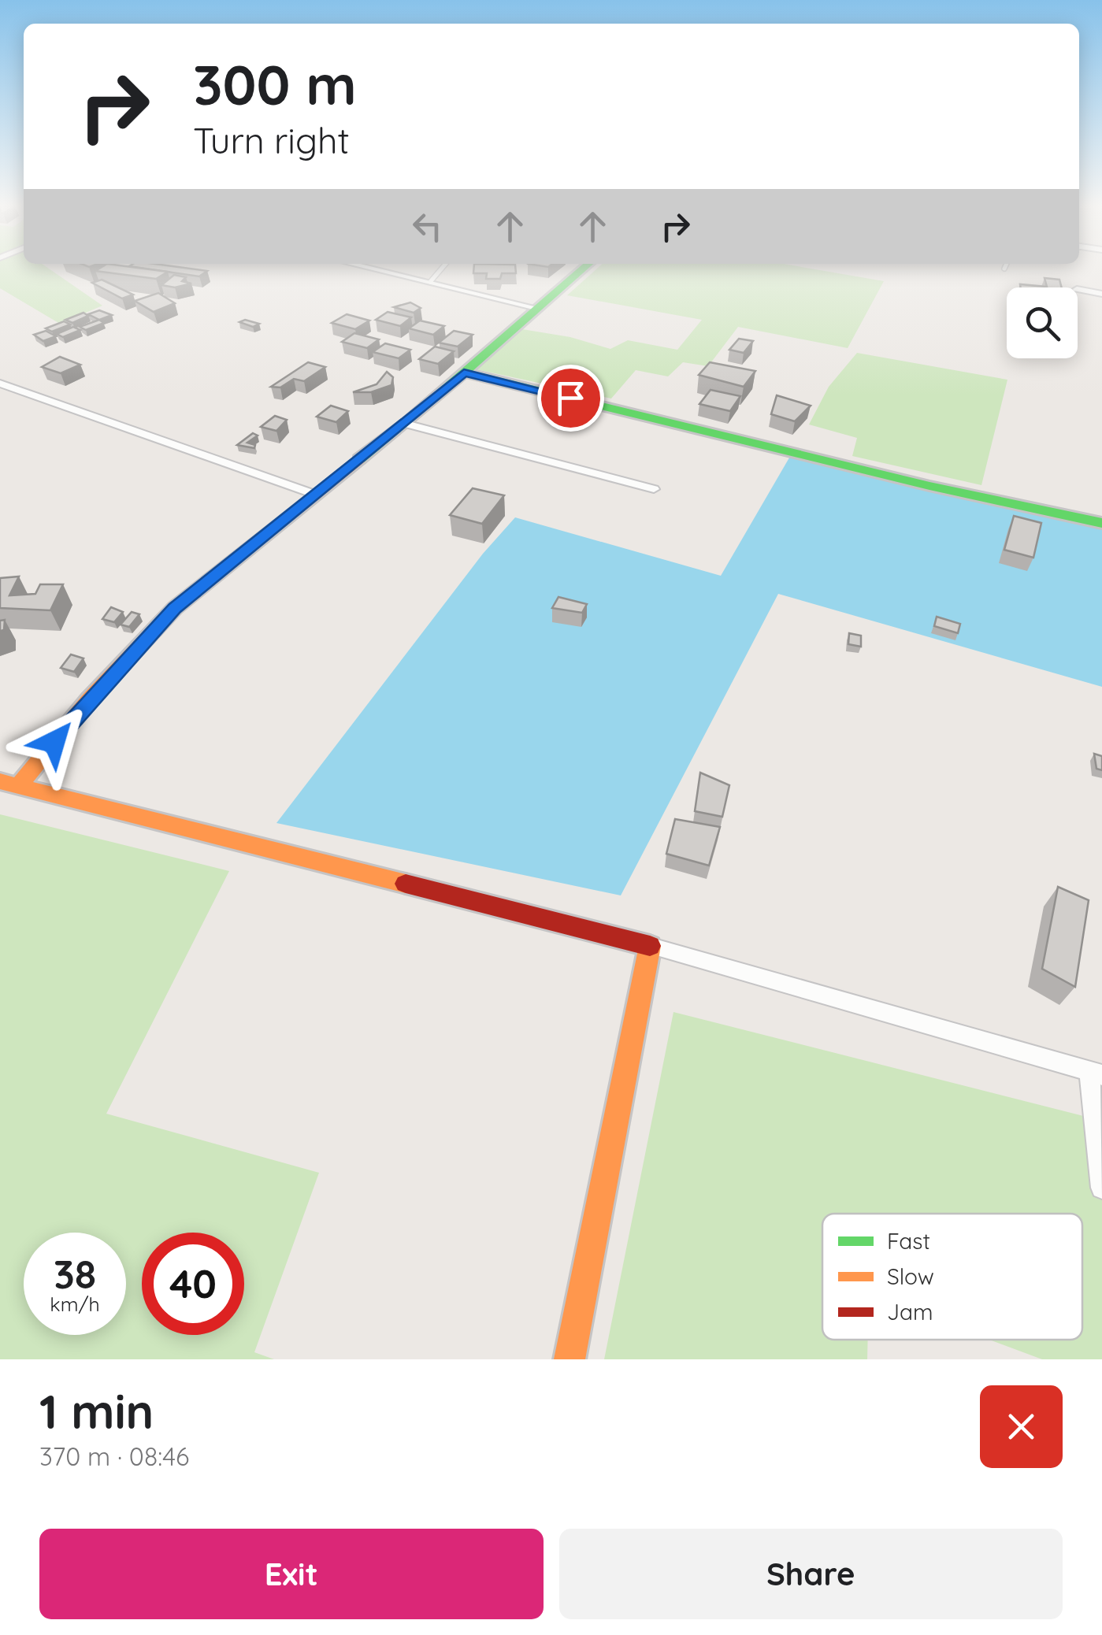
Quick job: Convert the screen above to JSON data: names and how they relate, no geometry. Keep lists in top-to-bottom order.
{
  "legend": ["Fast", "Slow", "Jam"],
  "page": {
    "turn": ["300 m", "Turn right"],
    "speed": "38 km/h",
    "limit": "40",
    "heading": ["1 min", "370 m · 08:46"],
    "buttons": ["Exit", "Share"]
  }
}
